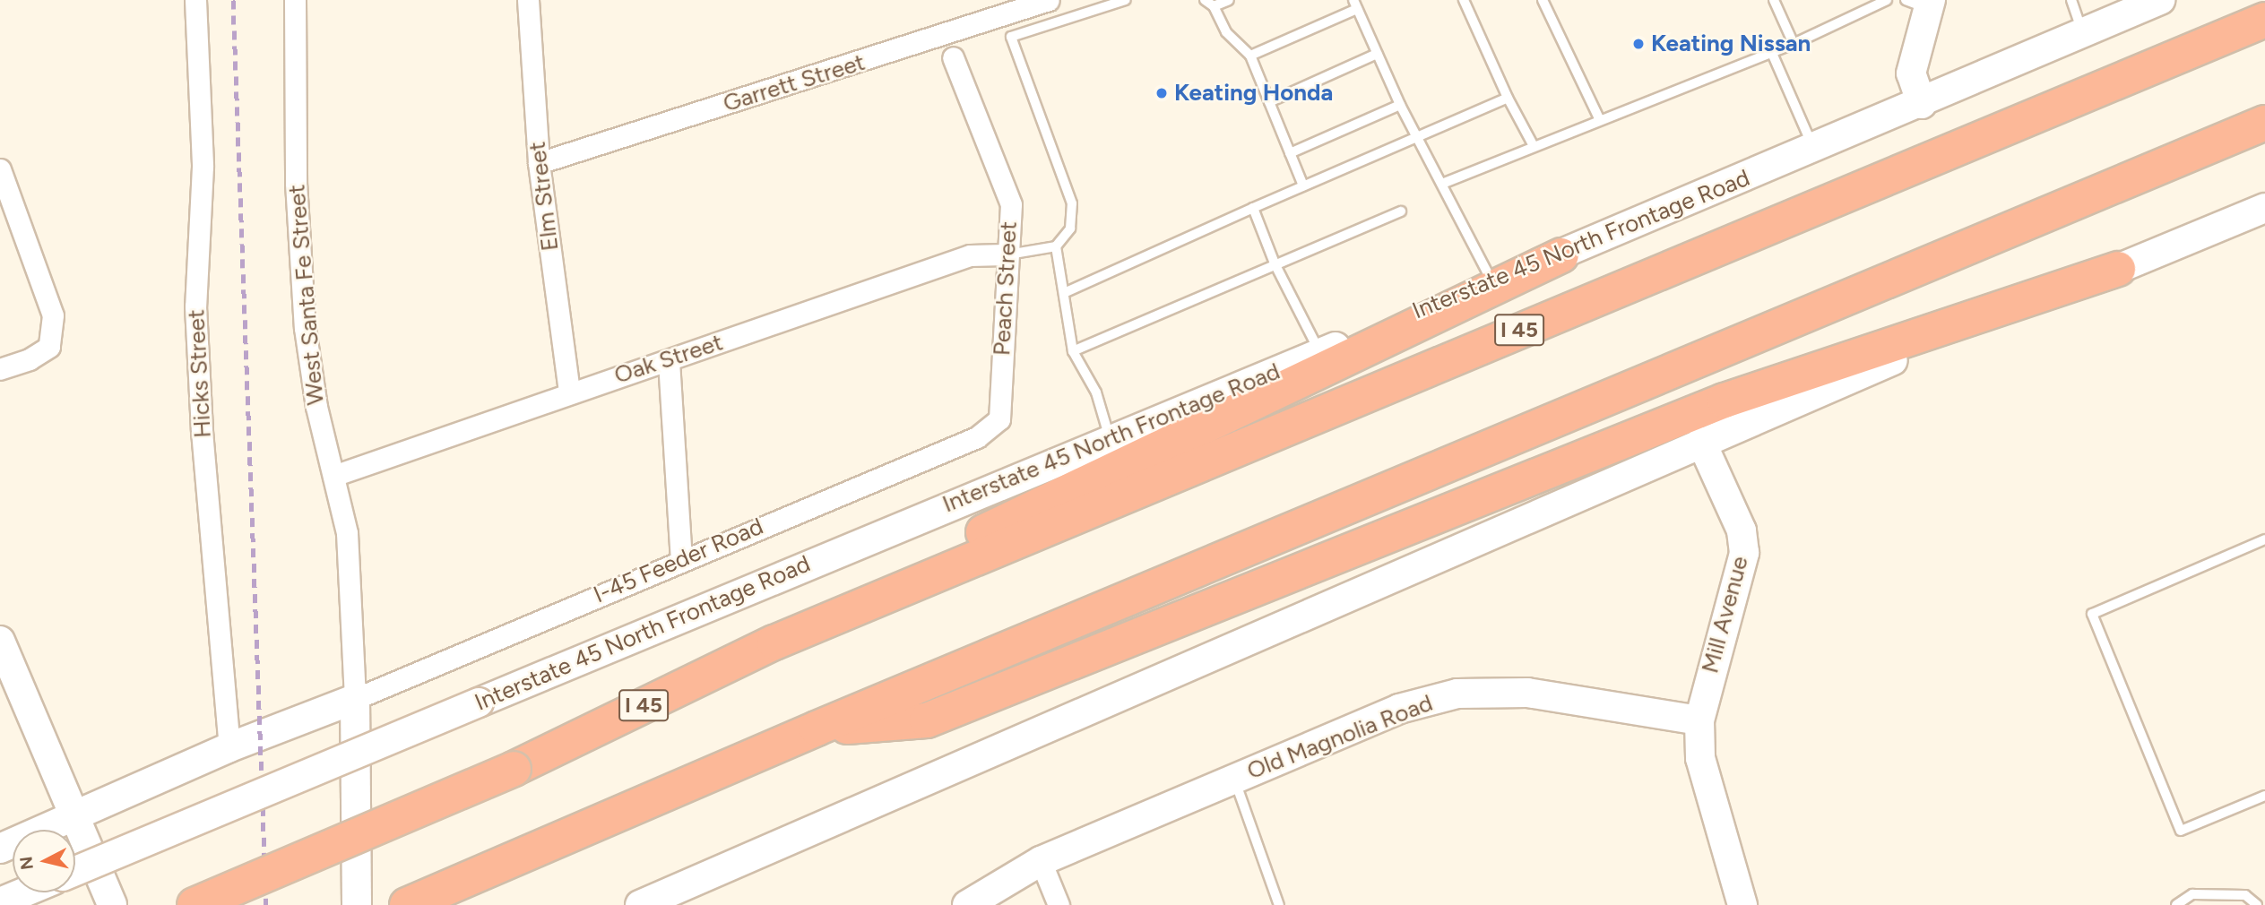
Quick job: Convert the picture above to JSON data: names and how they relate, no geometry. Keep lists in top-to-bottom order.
{
  "streets": {
    "highway": ["I 45"],
    "main road": ["Interstate 45 North Frontage Road", "Mill Avenue", "Old Magnolia Road"],
    "street": [
      "Garrett Street",
      "Elm Street",
      "Peach Street",
      "West Santa Fe Street",
      "Oak Street",
      "Hicks Street",
      "I-45 Feeder Road"
    ]
  },
  "crossings": [
    ["Garrett Street", "Elm Street"],
    ["Elm Street", "Oak Street"],
    ["Peach Street", "Oak Street"],
    ["Peach Street", "I-45 Feeder Road"],
    ["West Santa Fe Street", "Oak Street"],
    ["West Santa Fe Street", "I-45 Feeder Road"],
    ["Mill Avenue", "Old Magnolia Road"]
  ],
  "places": ["Keating Nissan", "Keating Honda"],
  "north": "left"
}
